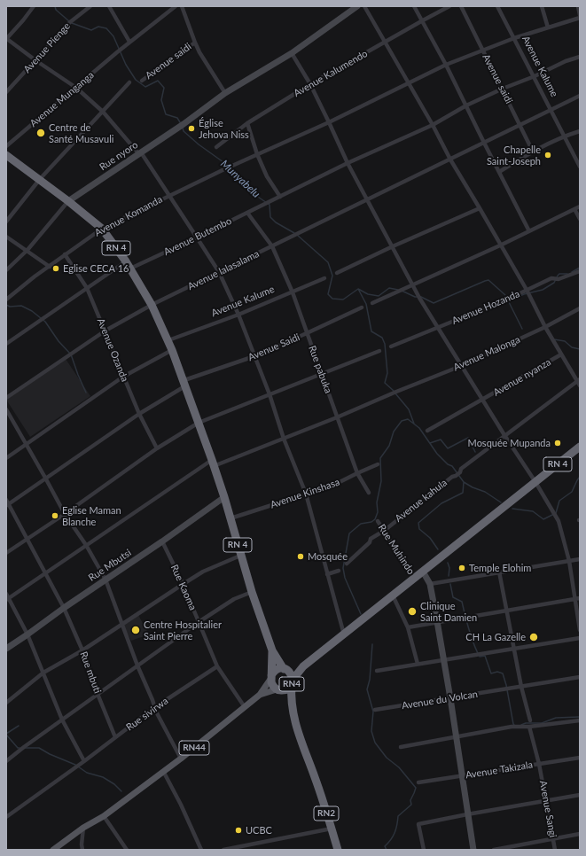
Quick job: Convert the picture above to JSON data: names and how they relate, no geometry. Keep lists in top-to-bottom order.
{
  "streets": {
    "highway": ["RN 4", "RN4", "RN2"],
    "main road": ["RN44"],
    "street": [
      "Avenue Pienge",
      "Avenue saidi",
      "Avenue Kalume",
      "Avenue Kalumendo",
      "Avenue Munganga",
      "Rue nyoro",
      "Avenue Komanda",
      "Avenue Butembo",
      "Avenue lalasalama",
      "Avenue Hozanda",
      "Avenue Saidi",
      "Avenue Ozanda",
      "Avenue Malonga",
      "Rue pabuka",
      "Avenue nyanza",
      "Avenue Kinshasa",
      "Avenue kahula",
      "Rue Muhindo",
      "Rue Mbutsi",
      "Rue Kaoma",
      "Rue mbuti",
      "Avenue du Volcan",
      "Rue sivirwa",
      "Avenue Takizala",
      "Avenue Sangi"
    ]
  },
  "crossings": [
    ["Avenue saidi", "Avenue Butembo"],
    ["Avenue saidi", "Avenue lalasalama"],
    ["Avenue Kalume", "Avenue Butembo"],
    ["Avenue Kalume", "RN 4"],
    ["Avenue Kalume", "Avenue lalasalama"],
    ["Avenue Kalume", "Rue pabuka"],
    ["Rue nyoro", "RN 4"],
    ["Avenue Komanda", "RN 4"],
    ["Avenue Komanda", "Avenue Ozanda"],
    ["Avenue Butembo", "RN 4"],
    ["Avenue Butembo", "Avenue Ozanda"],
    ["Avenue Butembo", "Rue pabuka"],
    ["RN 4", "Avenue lalasalama"],
    ["RN 4", "Avenue Saidi"],
    ["RN 4", "Avenue Malonga"],
    ["RN 4", "Avenue Kinshasa"],
    ["RN 4", "Rue Muhindo"],
    ["RN 4", "Rue Mbutsi"],
    ["RN 4", "RN4"],
    ["RN 4", "RN44"],
    ["RN 4", "RN2"],
    ["Avenue lalasalama", "Avenue Ozanda"],
    ["Avenue lalasalama", "Rue pabuka"],
    ["Avenue Saidi", "Avenue Ozanda"],
    ["Avenue Saidi", "Rue pabuka"],
    ["Avenue Saidi", "Rue mbuti"],
    ["Avenue Malonga", "Rue pabuka"],
    ["Avenue Malonga", "Rue mbuti"],
    ["Rue pabuka", "Avenue Kinshasa"],
    ["Avenue kahula", "Rue Muhindo"],
    ["Rue Mbutsi", "Rue Kaoma"],
    ["Rue Mbutsi", "Rue mbuti"],
    ["Rue Kaoma", "Rue sivirwa"],
    ["Rue Kaoma", "RN44"],
    ["Rue mbuti", "Rue sivirwa"],
    ["RN4", "RN44"],
    ["RN4", "RN2"],
    ["RN44", "RN2"],
    ["Avenue Takizala", "Avenue Sangi"]
  ],
  "water": ["Munyabelu"],
  "places": [
    "Église Jehova Niss",
    "Centre de Santé Musavuli",
    "Chapelle Saint-Joseph",
    "Eglise CECA 16",
    "Mosquée Mupanda",
    "Eglise Maman Blanche",
    "Mosquée",
    "Temple Elohim",
    "Clinique Saint Damien",
    "Centre Hospitalier Saint Pierre",
    "CH La Gazelle",
    "UCBC"
  ]
}
